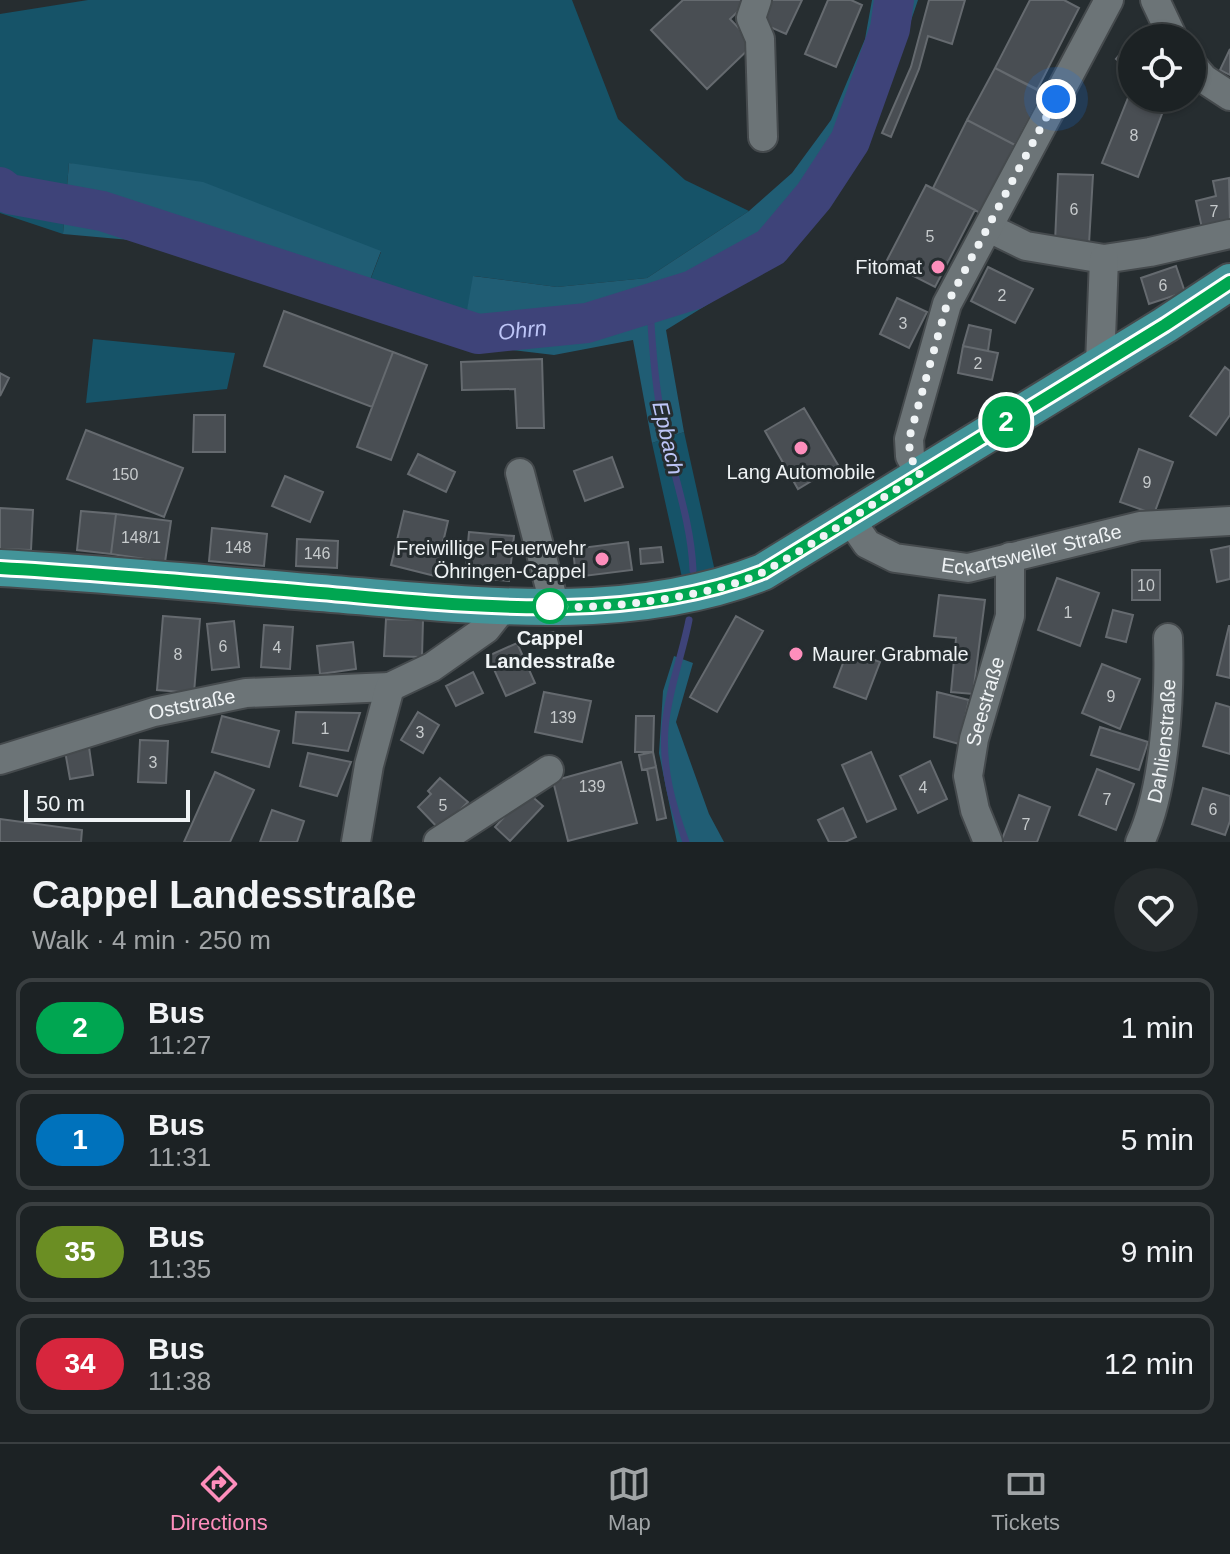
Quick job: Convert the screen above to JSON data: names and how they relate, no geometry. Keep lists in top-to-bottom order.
{
  "streets": {
    "street": [
      "Eckartsweiler Straße",
      "Seestraße",
      "Oststraße",
      "Dahlienstraße"
    ]
  },
  "crossings": [
    ["Eckartsweiler Straße", "Seestraße"]
  ],
  "water": ["Ohrn", "Epbach"],
  "places": [
    "Fitomat",
    "Lang Automobile",
    "Freiwillige Feuerwehr Öhringen-Cappel",
    "Cappel Landesstraße",
    "Maurer Grabmale"
  ],
  "lines": ["bus line 2"],
  "house_numbers": [
    "8",
    "6",
    "7",
    "5",
    "6",
    "2",
    "3",
    "2",
    "150",
    "9",
    "148/1",
    "148",
    "146",
    "10",
    "1",
    "6",
    "4",
    "8",
    "9",
    "139",
    "1",
    "3",
    "3",
    "139",
    "4",
    "7",
    "5",
    "6",
    "7"
  ],
  "scale_bar": "50 m",
  "page": {
    "on_map": "2",
    "scale": "50 m",
    "heading": ["Cappel Landesstraße", "Walk · 4 min · 250 m"],
    "list": [
      {
        "mark": "2",
        "name": "Bus",
        "note": "11:27",
        "value": "1 min"
      },
      {
        "mark": "1",
        "name": "Bus",
        "note": "11:31",
        "value": "5 min"
      },
      {
        "mark": "35",
        "name": "Bus",
        "note": "11:35",
        "value": "9 min"
      },
      {
        "mark": "34",
        "name": "Bus",
        "note": "11:38",
        "value": "12 min"
      }
    ],
    "tabs": ["Directions", "Map", "Tickets"]
  }
}
